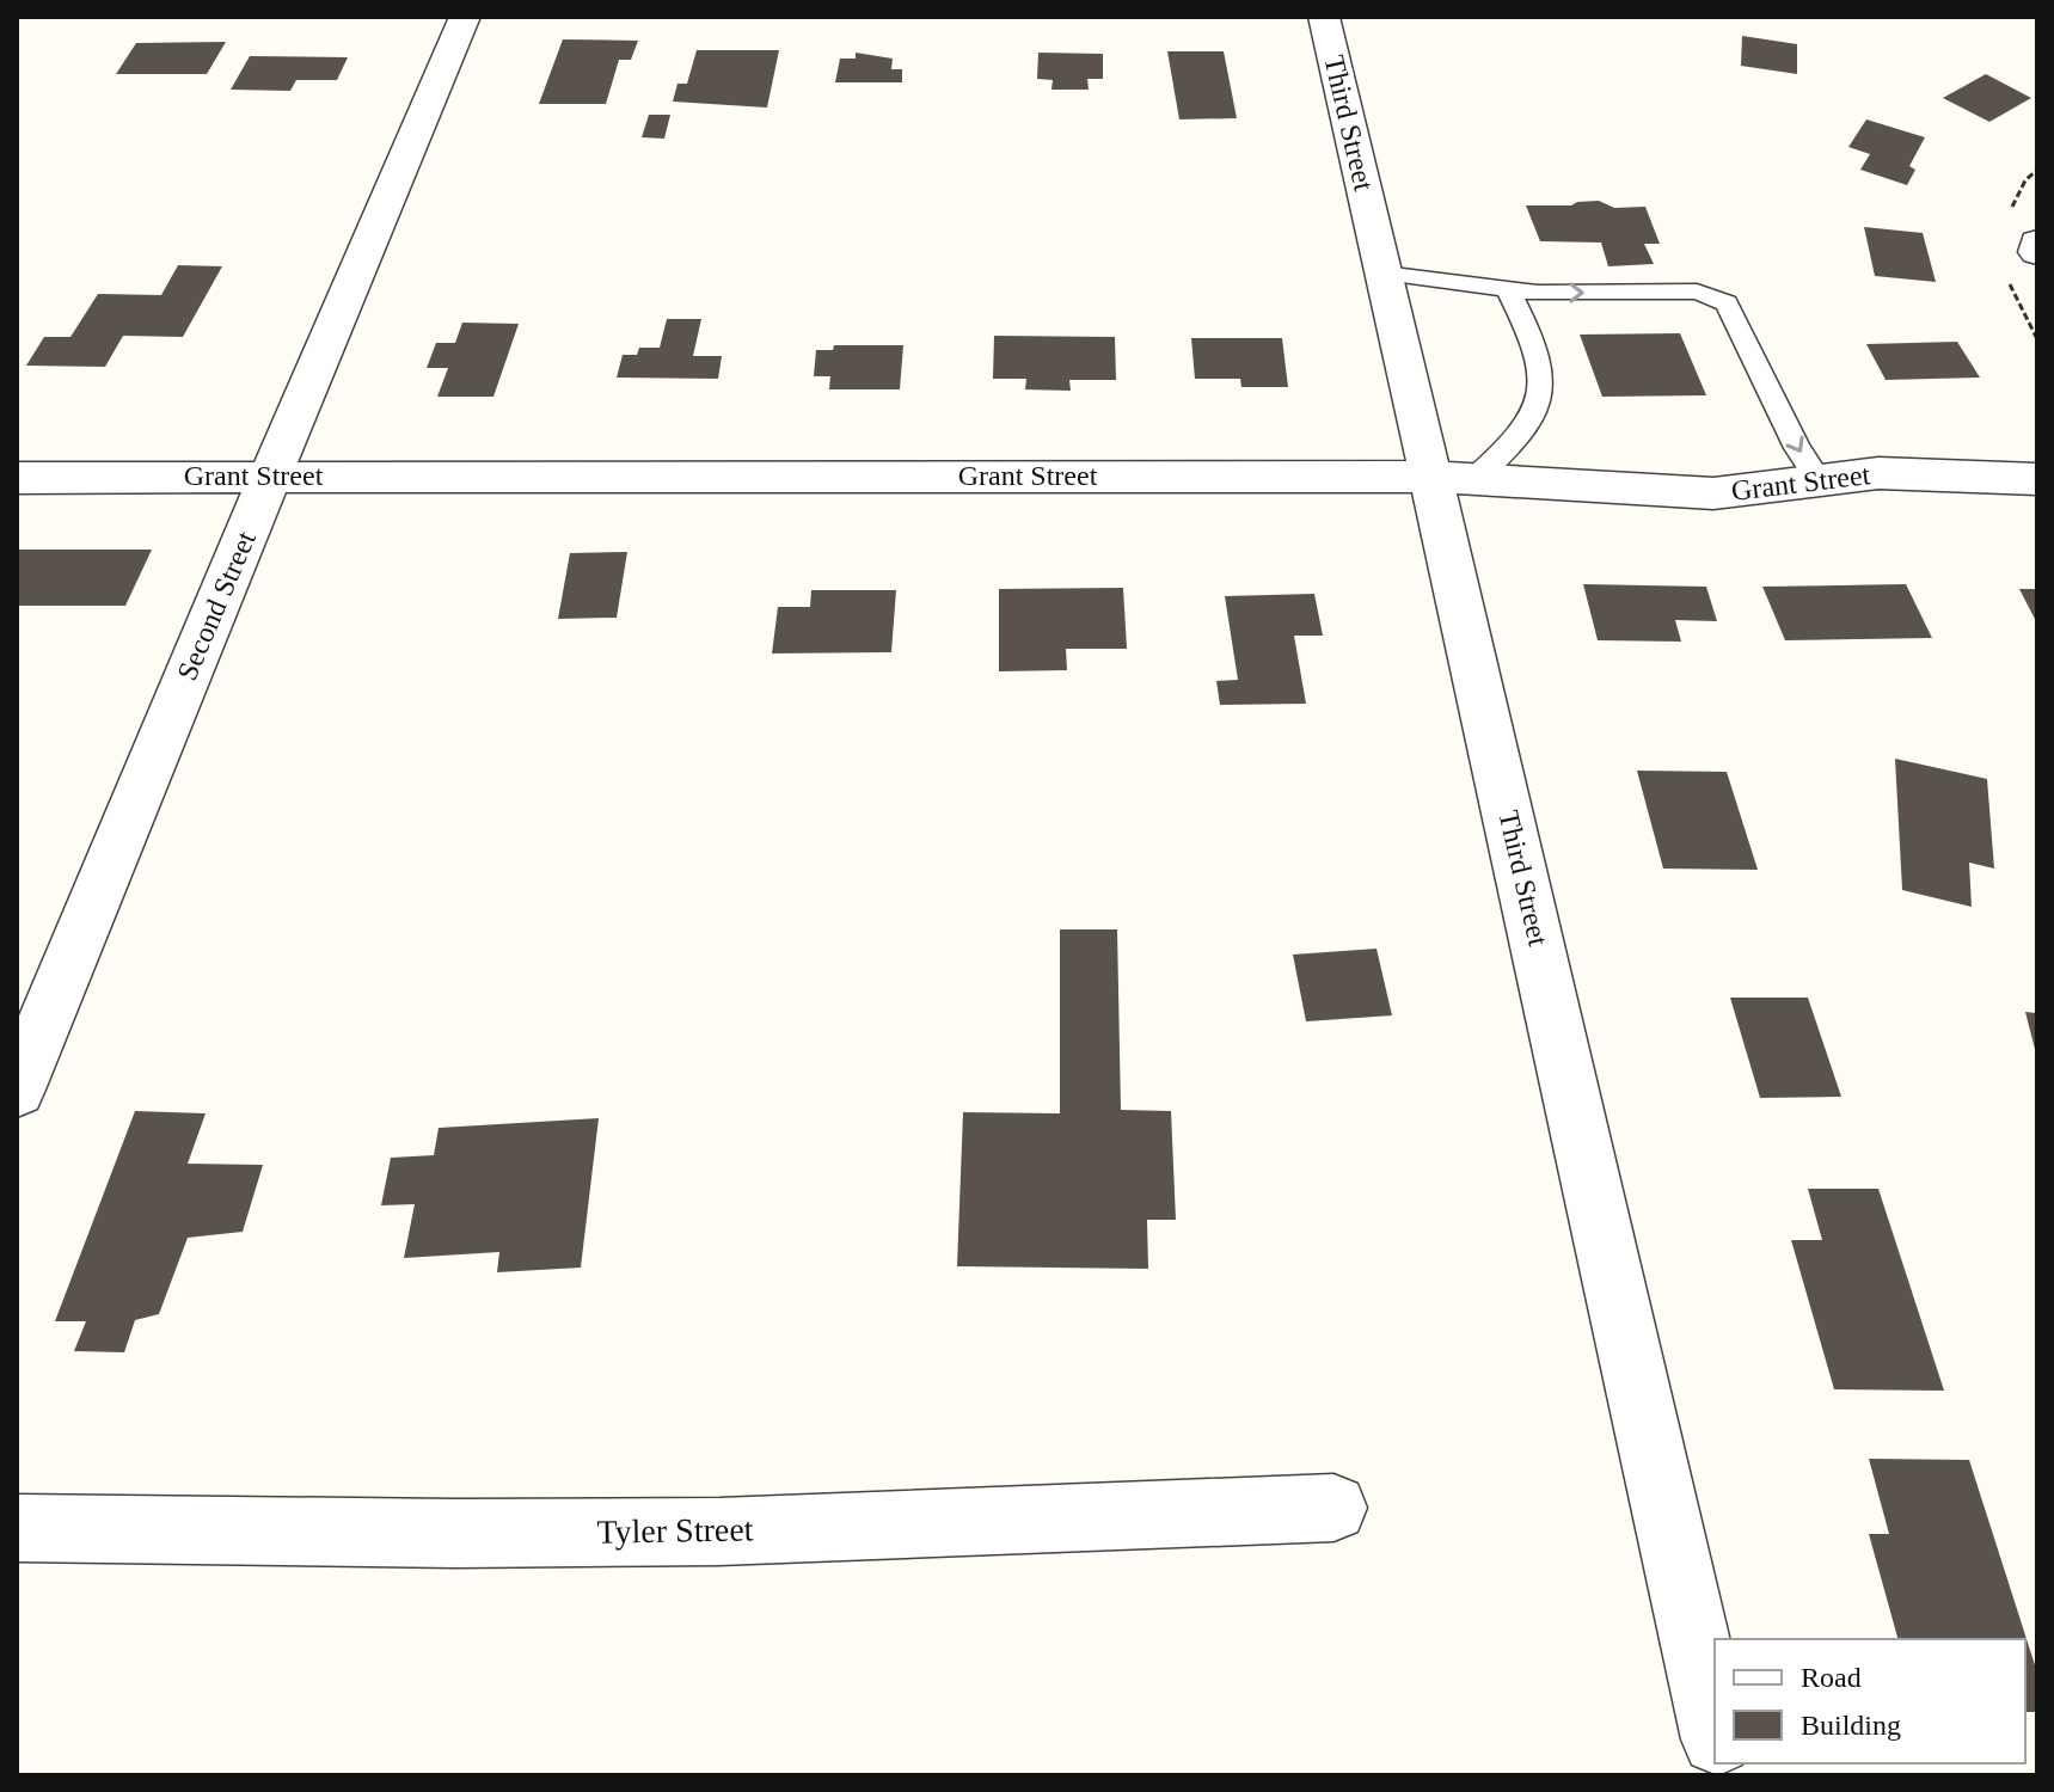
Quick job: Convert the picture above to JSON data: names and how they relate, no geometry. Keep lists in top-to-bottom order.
{
  "streets": {
    "street": [
      "Third Street",
      "Grant Street",
      "Second Street",
      "Tyler Street"
    ]
  },
  "crossings": [
    ["Third Street", "Grant Street"],
    ["Grant Street", "Second Street"]
  ],
  "legend": ["Road", "Building"]
}
